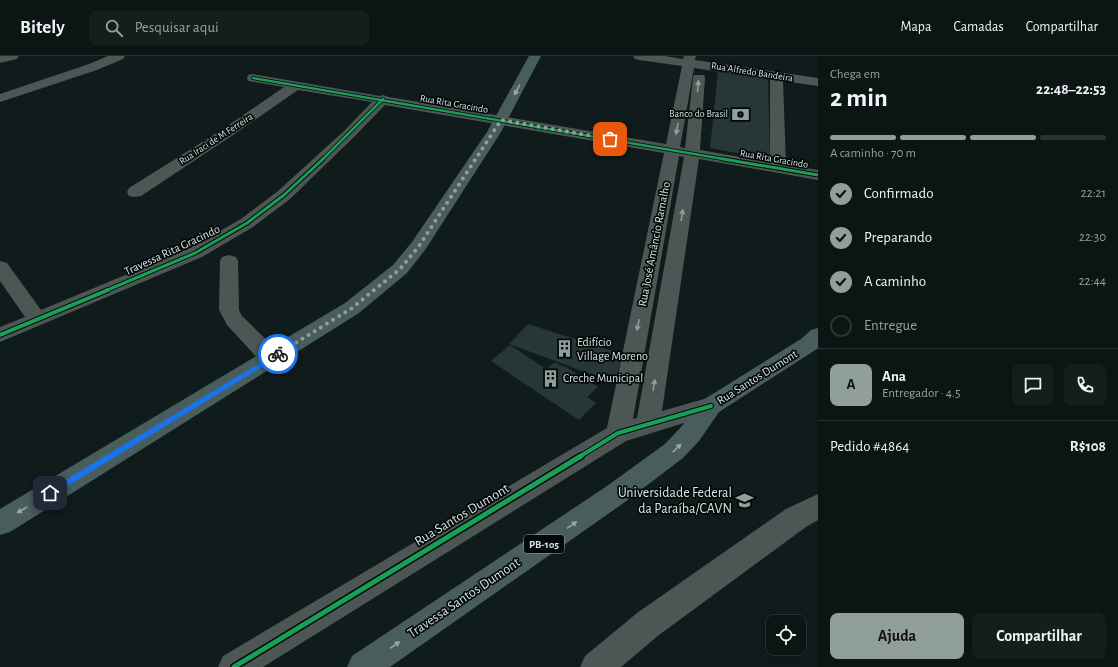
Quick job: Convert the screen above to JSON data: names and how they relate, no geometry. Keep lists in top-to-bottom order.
{
  "streets": {
    "main road": ["Rua Santos Dumont", "PB-105", "Travessa Santos Dumont"],
    "street": [
      "Rua Alfredo Bandeira",
      "Rua Rita Gracindo",
      "Rua Iraci de M Ferreira",
      "Rua José Amâncio Ramalho",
      "Travessa Rita Gracindo"
    ]
  },
  "crossings": [
    ["Rua Alfredo Bandeira", "Rua José Amâncio Ramalho"],
    ["Rua Rita Gracindo", "Rua Iraci de M Ferreira"],
    ["Rua Rita Gracindo", "Rua José Amâncio Ramalho"],
    ["Rua Rita Gracindo", "Travessa Rita Gracindo"],
    ["Rua José Amâncio Ramalho", "Rua Santos Dumont"],
    ["Rua Santos Dumont", "Travessa Santos Dumont"]
  ],
  "one_way": ["Travessa Santos Dumont"],
  "places": {
    "bank": ["Banco do Brasil"],
    "building": ["Edifício Village Moreno", "Creche Municipal"],
    "school or university": ["Universidade Federal da Paraíba/CAVN"]
  },
  "page": {
    "header": "Bitely",
    "search": "Pesquisar aqui",
    "nav": ["Mapa", "Camadas", "Compartilhar"],
    "heading": ["2 min", "Chega em", "22:48–22:53"],
    "panel": [
      "Ana",
      "Entregador · 4.5",
      "Pedido #4864",
      "R$108"
    ],
    "bar": "A caminho · 70 m",
    "list": [
      ["Confirmado", "22:21"],
      ["Preparando", "22:30"],
      ["A caminho", "22:44"],
      "Entregue"
    ],
    "round": "A",
    "buttons": ["Ajuda", "Compartilhar"]
  }
}
